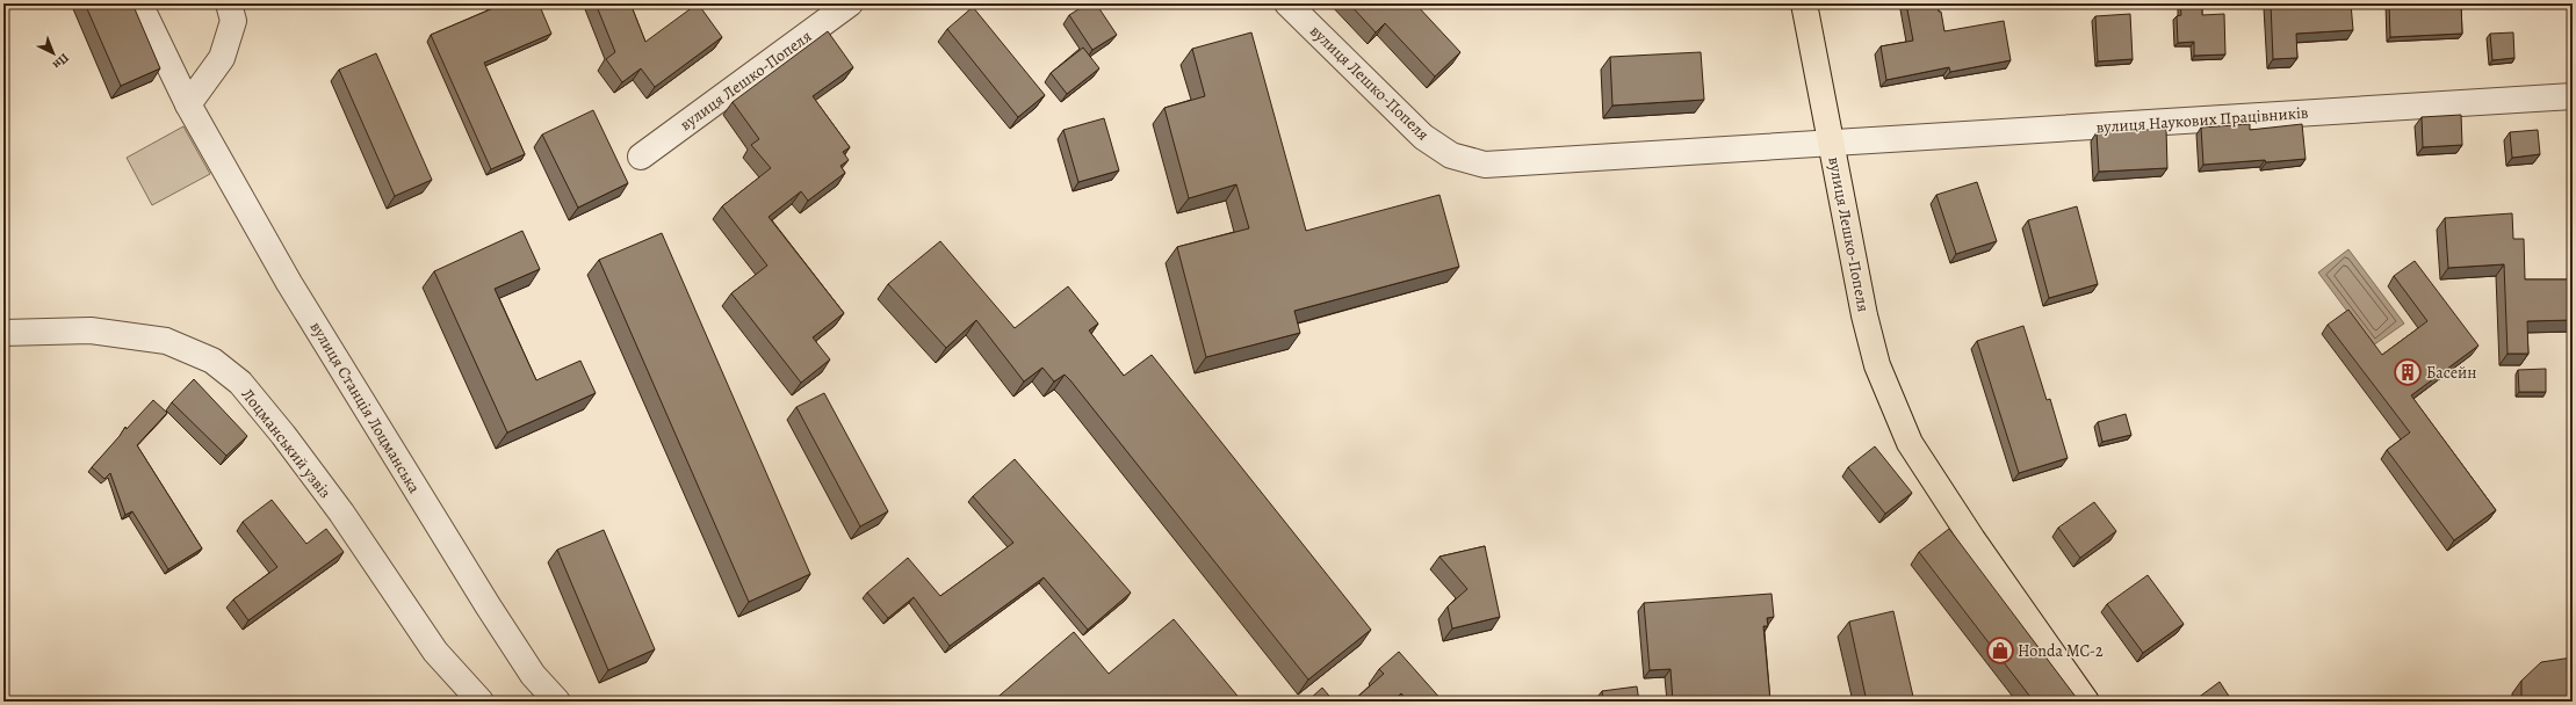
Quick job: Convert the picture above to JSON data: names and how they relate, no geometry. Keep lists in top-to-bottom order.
{
  "streets": {
    "main road": ["вулиця Лешко-Попеля"],
    "street": ["вулиця Наукових Працівників", "вулиця Станція Лоцманська", "Лоцманський узвіз"]
  },
  "crossings": [
    ["вулиця Лешко-Попеля", "вулиця Наукових Працівників"]
  ],
  "places": {
    "building": ["Басейн"],
    "shop": ["Honda МС-2"]
  },
  "north": "bottom right"
}
